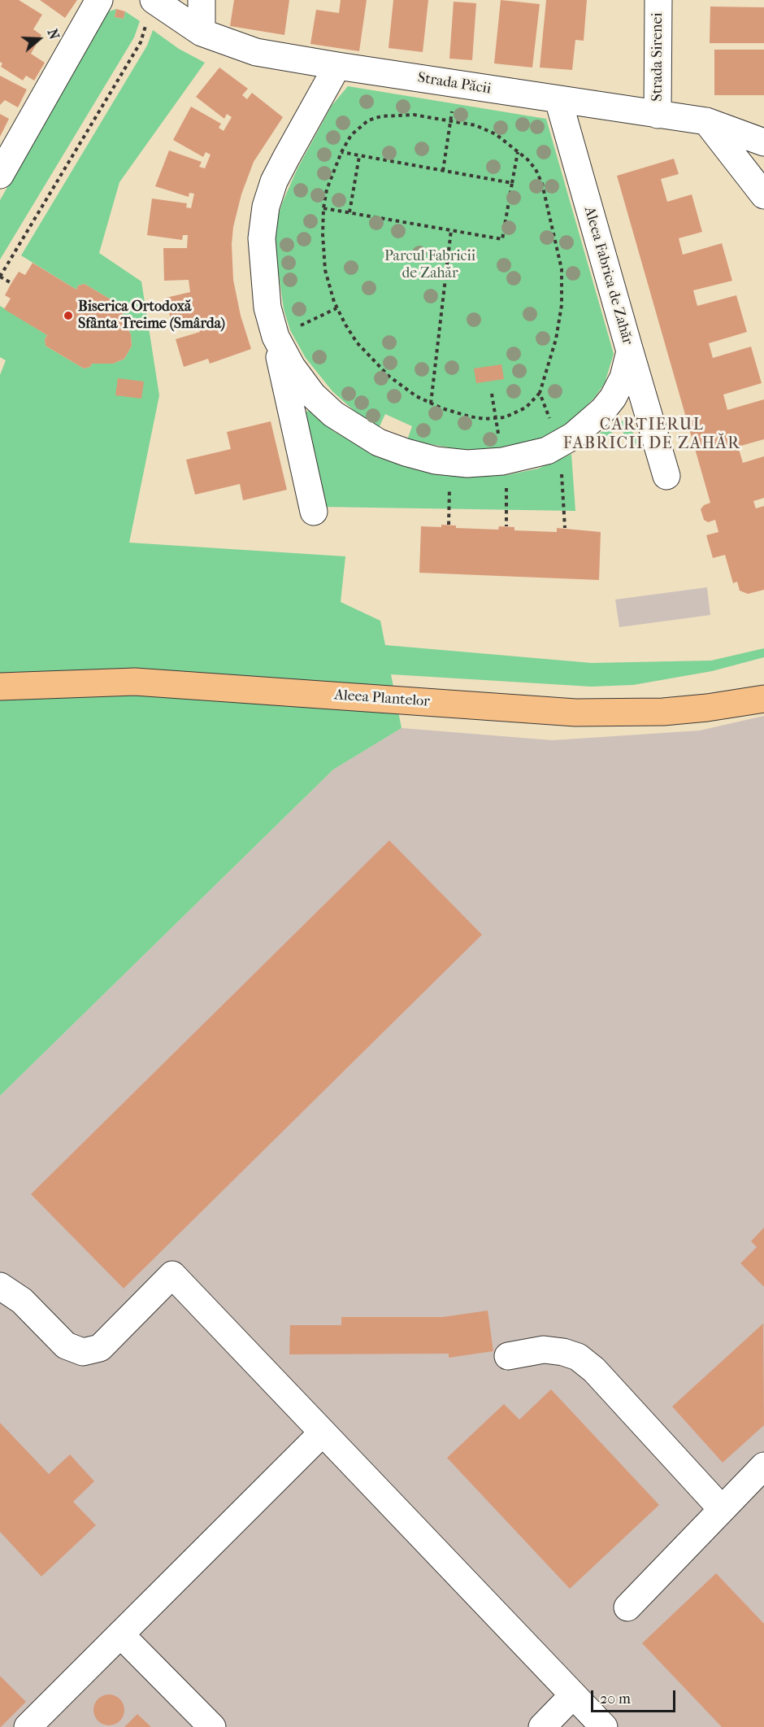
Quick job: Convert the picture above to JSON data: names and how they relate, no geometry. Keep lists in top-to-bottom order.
{
  "streets": {
    "main road": ["Aleea Plantelor"],
    "street": ["Strada Sirenei", "Strada Păcii", "Aleea Fabrica de Zahăr"]
  },
  "crossings": [
    ["Strada Sirenei", "Strada Păcii"],
    ["Strada Păcii", "Aleea Fabrica de Zahăr"]
  ],
  "districts": ["CARTIERUL FABRICII DE ZAHĂR"],
  "parks": ["Parcul Fabricii de Zahăr"],
  "places": ["Biserica Ortodoxă Sfânta Treime (Smârda)"],
  "scale_bar": "20 m",
  "north": "right"
}
